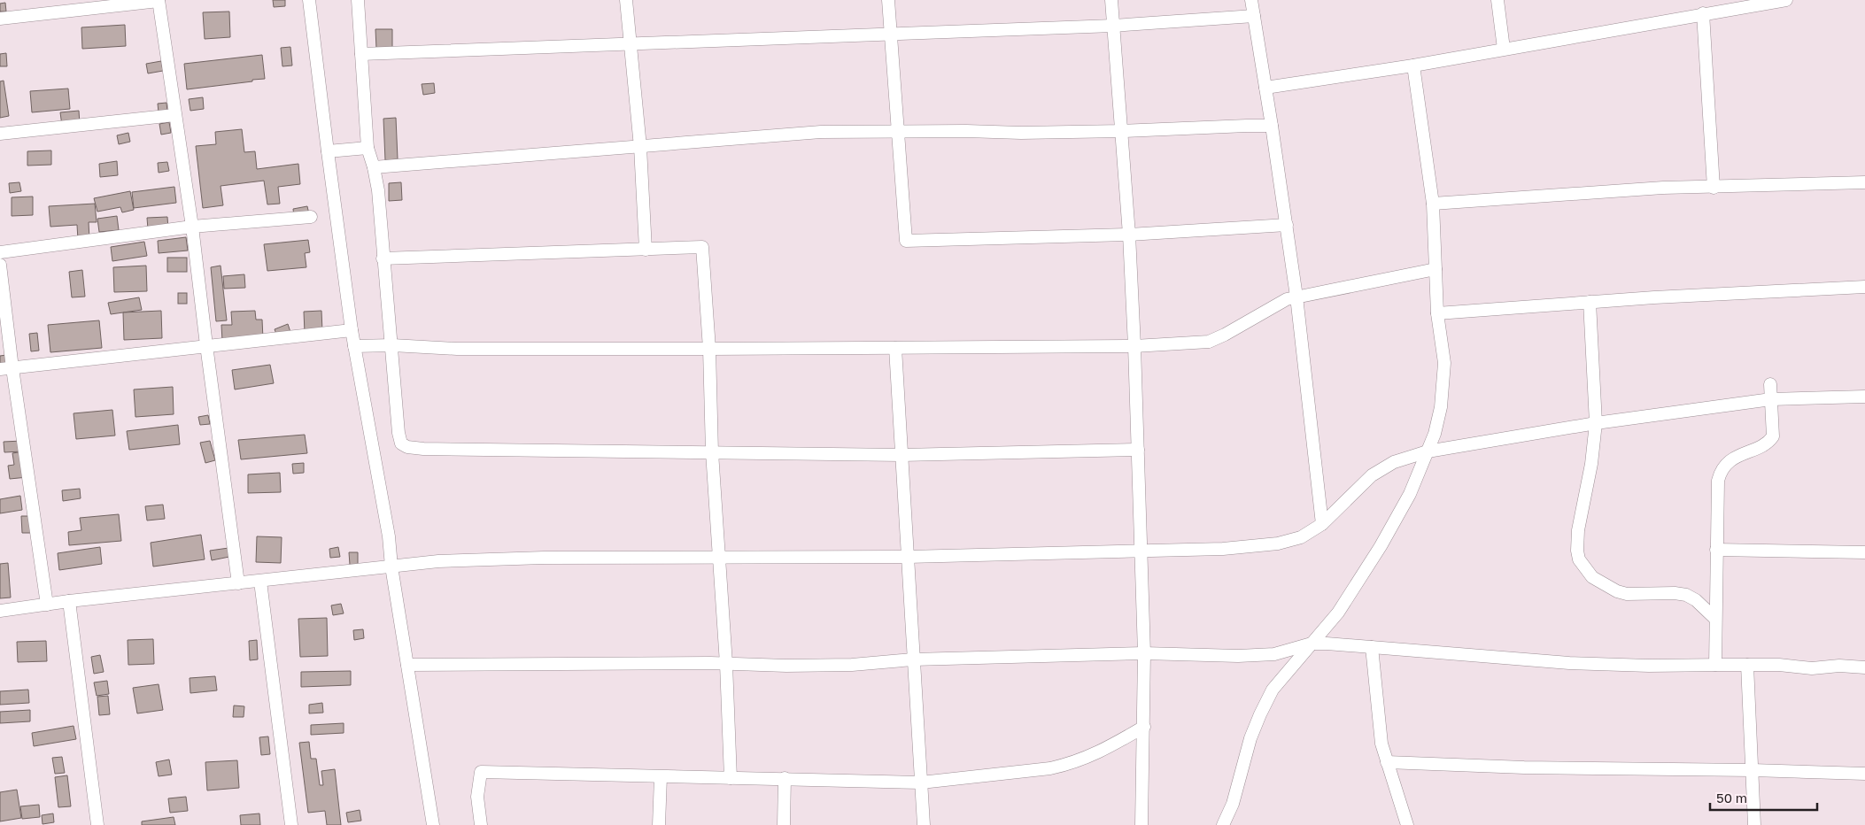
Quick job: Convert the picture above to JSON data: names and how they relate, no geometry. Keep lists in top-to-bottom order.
{
  "scale_bar": "50 m"
}
